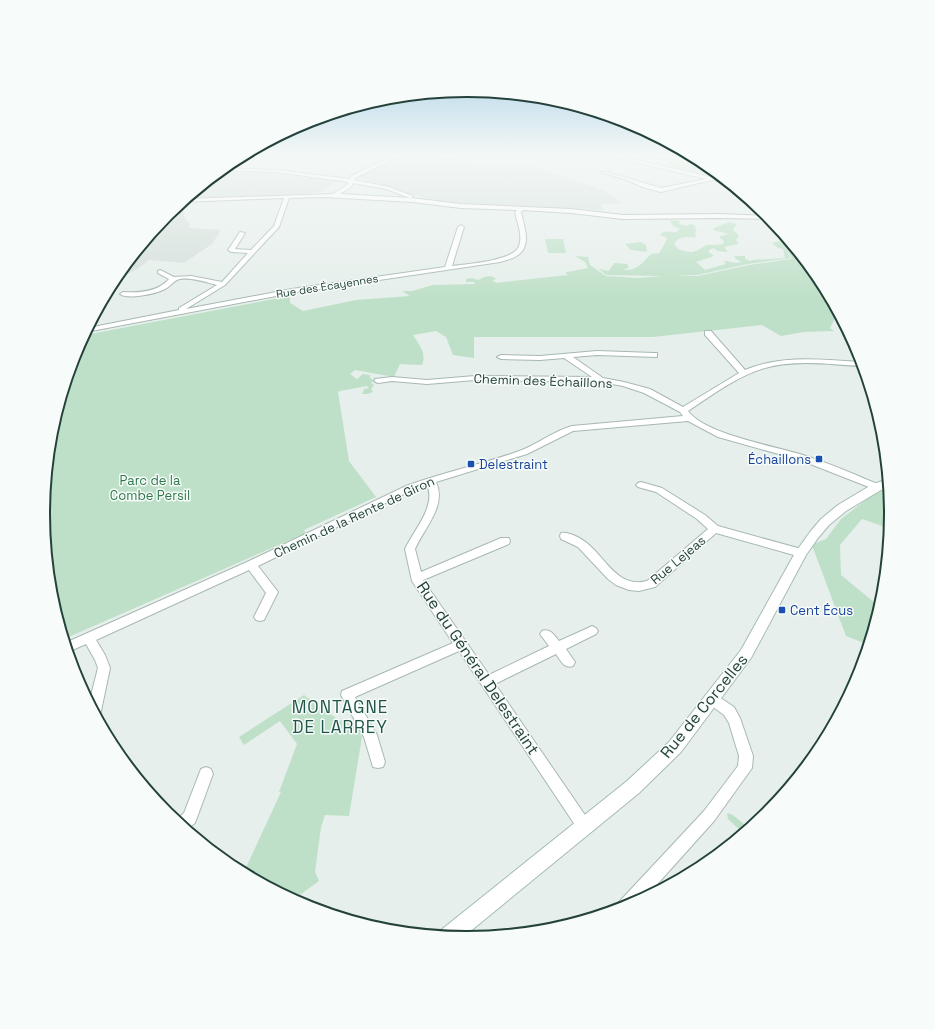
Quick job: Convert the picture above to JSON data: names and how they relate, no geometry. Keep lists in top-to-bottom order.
{
  "streets": {
    "main road": ["Rue de Corcelles"],
    "street": [
      "Rue des Écayennes",
      "Chemin des Échaillons",
      "Chemin de la Rente de Giron",
      "Rue Lejeas",
      "Rue du Général Delestraint"
    ]
  },
  "crossings": [
    ["Chemin des Échaillons", "Chemin de la Rente de Giron"],
    ["Chemin des Échaillons", "Rue de Corcelles"],
    ["Chemin de la Rente de Giron", "Rue du Général Delestraint"],
    ["Rue du Général Delestraint", "Rue de Corcelles"]
  ],
  "districts": ["MONTAGNE DE LARREY"],
  "parks": ["Parc de la Combe Persil"],
  "places": {
    "transit": ["Échaillons", "Delestraint", "Cent Écus"]
  }
}
